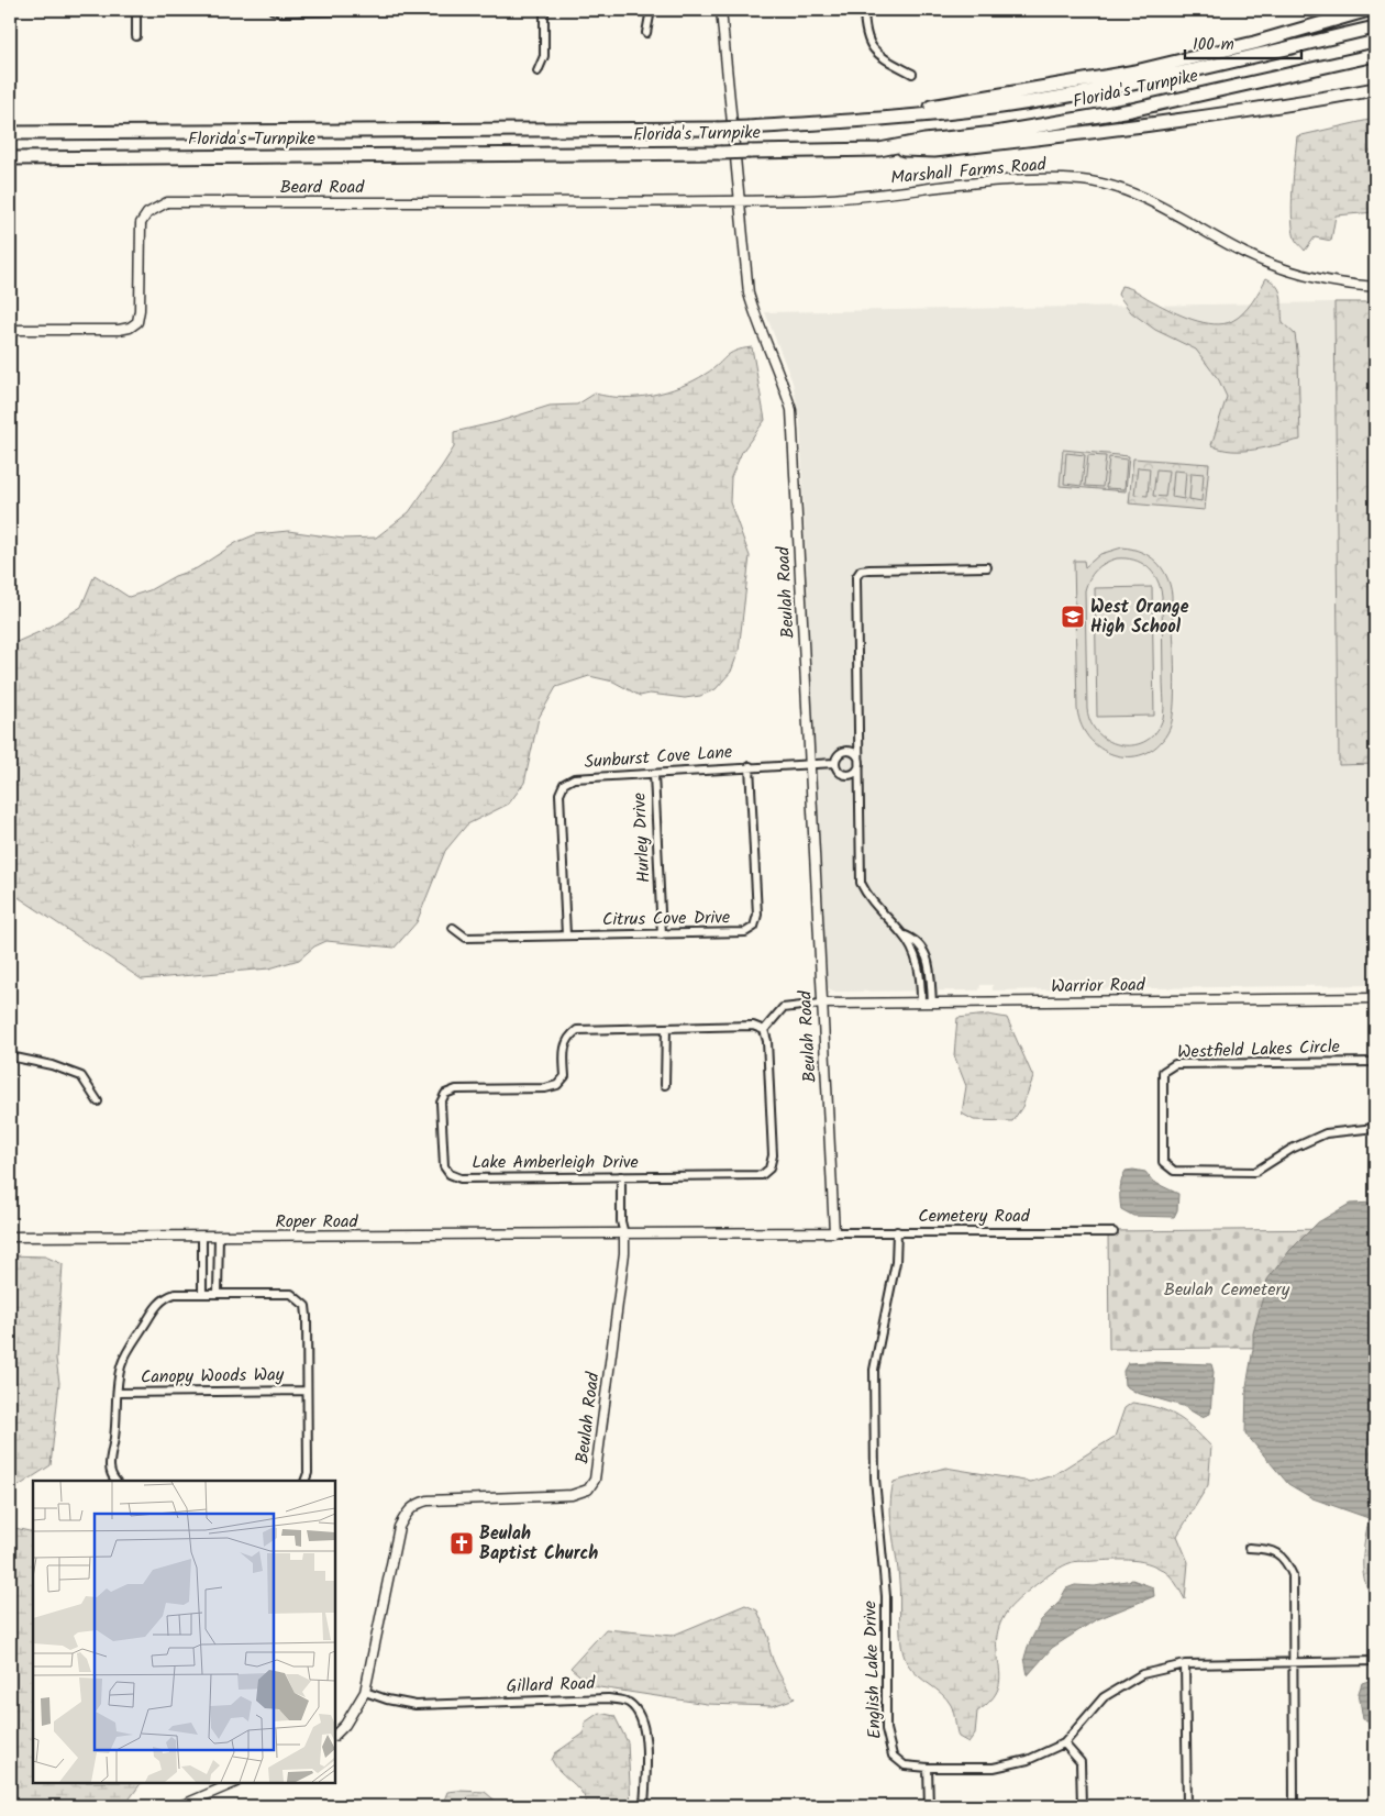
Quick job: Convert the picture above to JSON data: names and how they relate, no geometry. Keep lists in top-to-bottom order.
{
  "streets": {
    "highway": ["Florida's Turnpike"],
    "street": [
      "Marshall Farms Road",
      "Beard Road",
      "Beulah Road",
      "Sunburst Cove Lane",
      "Hurley Drive",
      "Citrus Cove Drive",
      "Warrior Road",
      "Westfield Lakes Circle",
      "Lake Amberleigh Drive",
      "Cemetery Road",
      "Roper Road",
      "Canopy Woods Way",
      "English Lake Drive",
      "Gillard Road"
    ]
  },
  "crossings": [
    ["Marshall Farms Road", "Beard Road"],
    ["Marshall Farms Road", "Beulah Road"],
    ["Beard Road", "Beulah Road"],
    ["Beulah Road", "Sunburst Cove Lane"],
    ["Beulah Road", "Warrior Road"],
    ["Beulah Road", "Cemetery Road"],
    ["Beulah Road", "Roper Road"],
    ["Beulah Road", "Gillard Road"],
    ["Sunburst Cove Lane", "Hurley Drive"],
    ["Sunburst Cove Lane", "Citrus Cove Drive"],
    ["Hurley Drive", "Citrus Cove Drive"],
    ["Cemetery Road", "English Lake Drive"]
  ],
  "parks": ["Beulah Cemetery"],
  "places": {
    "school or university": ["West Orange High School"],
    "church": ["Beulah Baptist Church"]
  },
  "scale_bar": "100 m"
}
